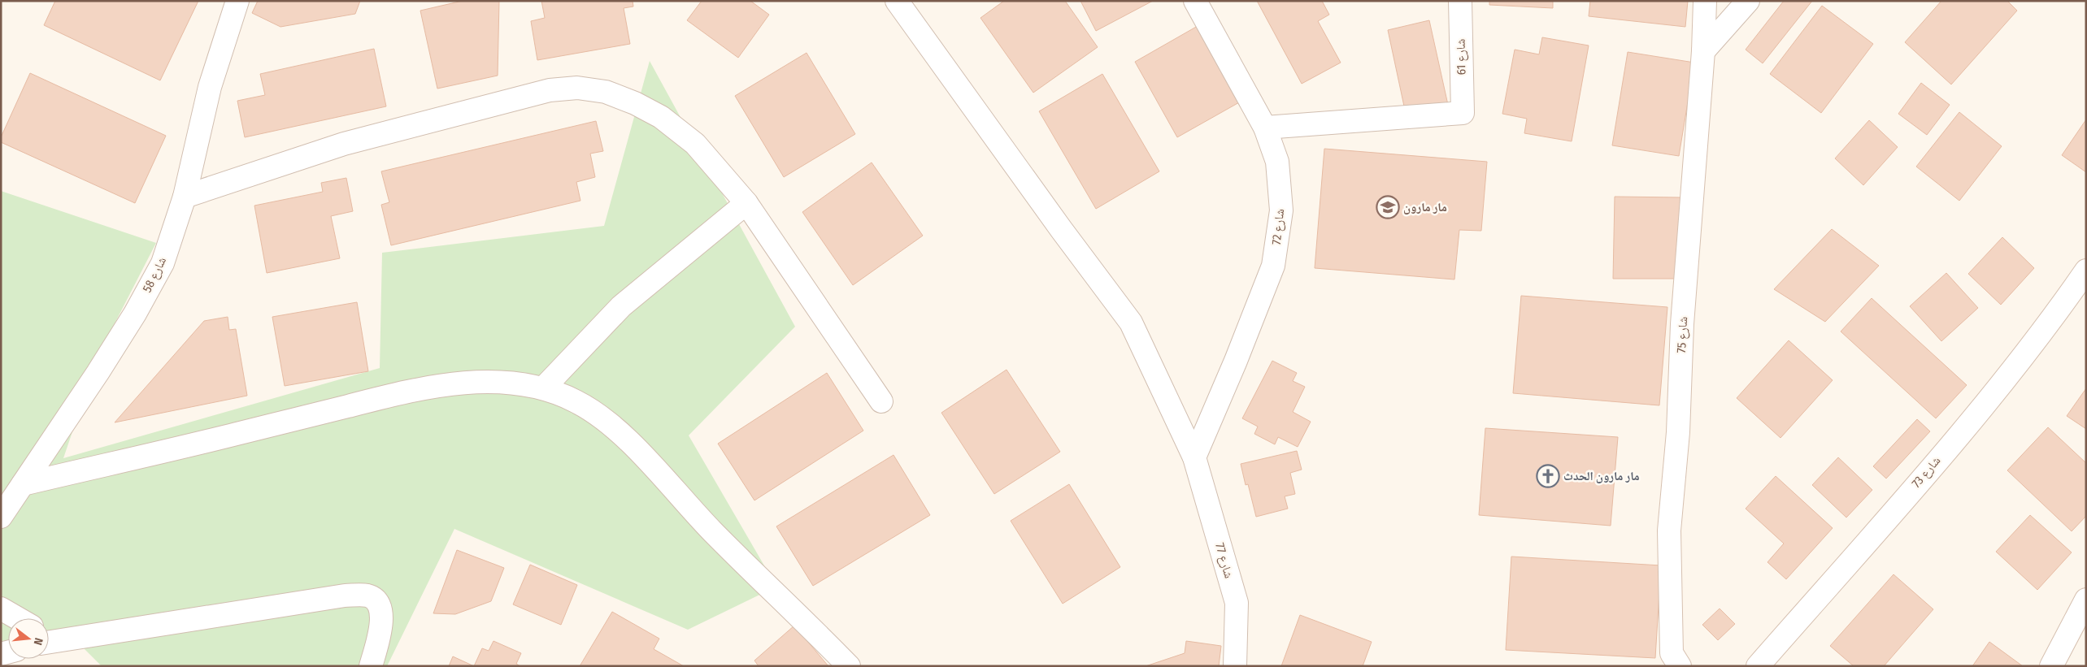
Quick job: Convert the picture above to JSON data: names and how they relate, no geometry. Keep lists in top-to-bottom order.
{
  "streets": {
    "street": [
      "شارع 61",
      "شارع 72",
      "شارع 58",
      "شارع 75",
      "شارع 73",
      "شارع 77"
    ]
  },
  "crossings": [
    ["شارع 61", "شارع 72"],
    ["شارع 72", "شارع 77"]
  ],
  "places": {
    "school or university": ["مار مارون"],
    "church": ["مار مارون الحدث"]
  },
  "north": "right"
}
